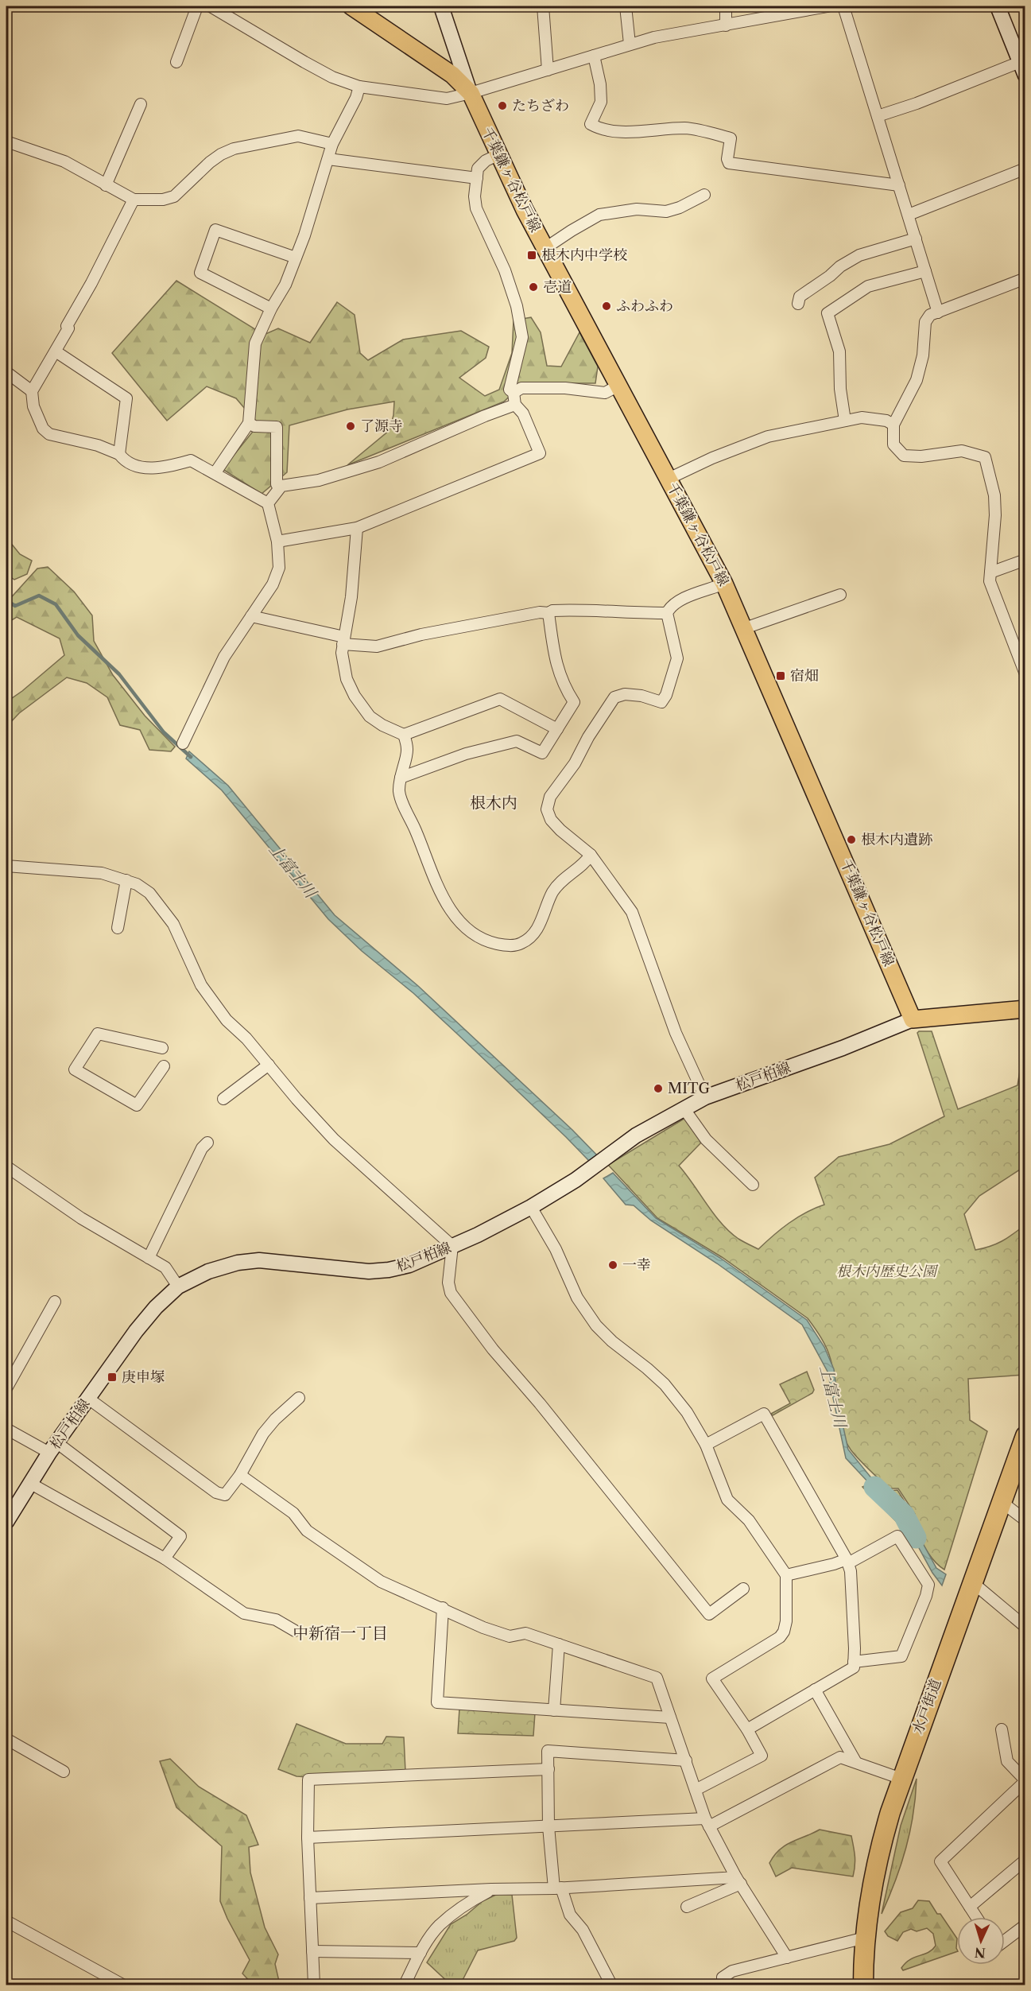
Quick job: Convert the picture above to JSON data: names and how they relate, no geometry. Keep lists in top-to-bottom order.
{
  "streets": {
    "highway": ["水戸街道"],
    "main road": ["千葉鎌ヶ谷松戸線", "松戸柏線"]
  },
  "crossings": [
    ["千葉鎌ヶ谷松戸線", "松戸柏線"]
  ],
  "districts": ["根木内", "中新宿一丁目"],
  "water": ["上富士川"],
  "parks": ["根木内歴史公園"],
  "places": {
    "other": [
      "たちざわ",
      "壱道",
      "ふわふわ",
      "了源寺",
      "根木内遺跡",
      "MITG",
      "一幸"
    ],
    "transit": ["根木内中学校", "宿畑", "庚申塚"]
  },
  "north": "bottom"
}
